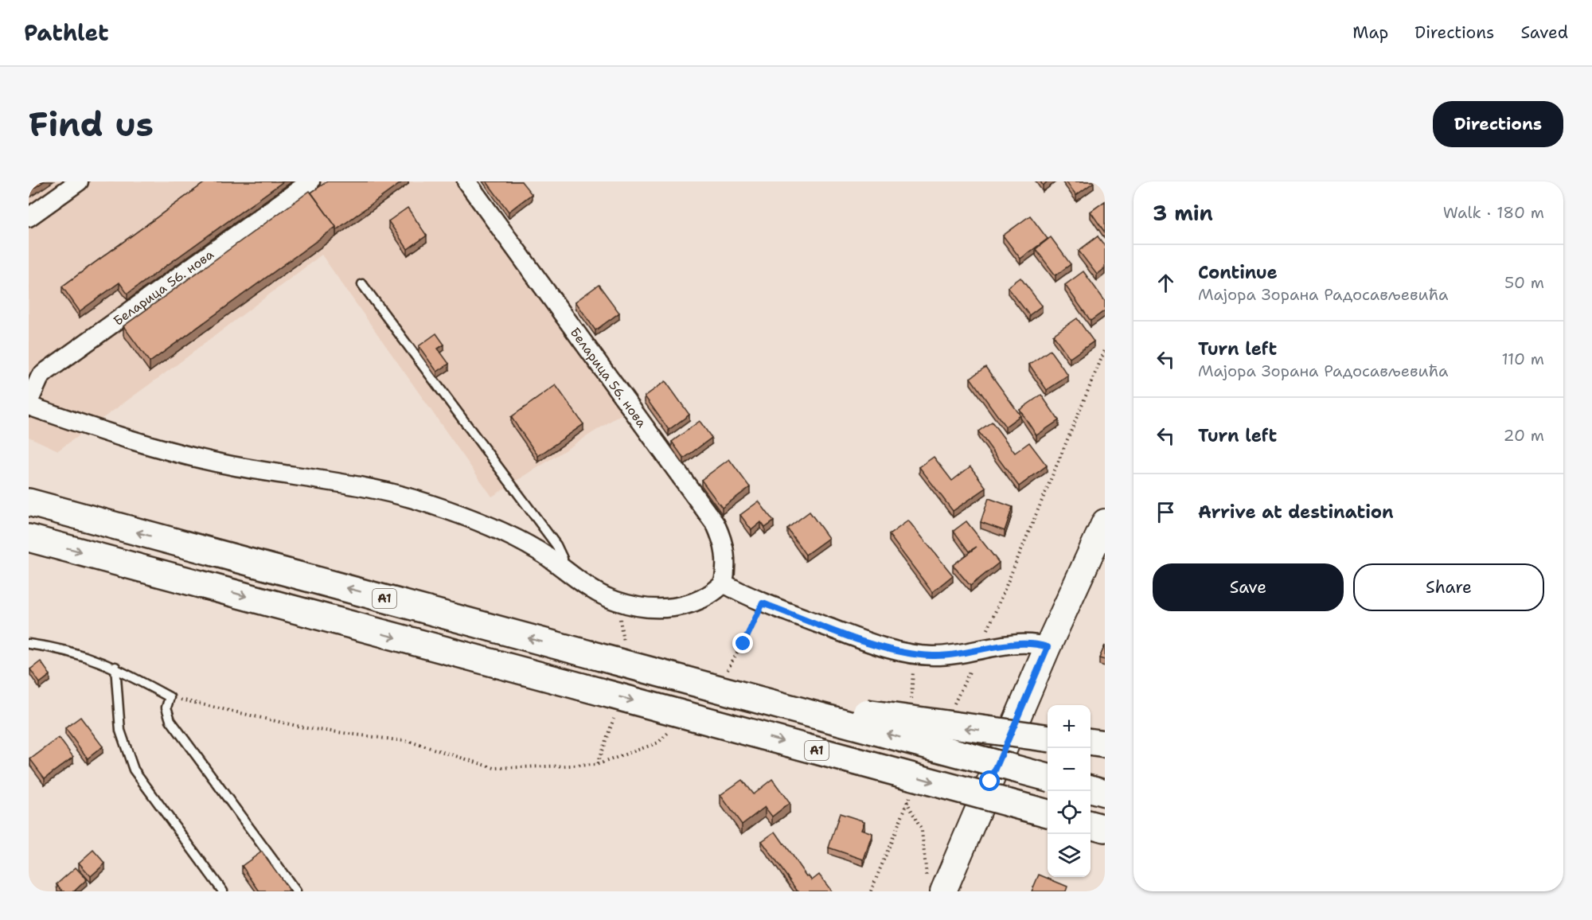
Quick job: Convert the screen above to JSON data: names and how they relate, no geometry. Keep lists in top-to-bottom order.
{
  "streets": {
    "highway": ["A1"],
    "street": ["Беларица 56. нова"]
  },
  "page": {
    "header": "Pathlet",
    "nav": ["Map", "Directions", "Saved"],
    "buttons": [
      "Directions",
      ["Save", "Share"]
    ],
    "title": "Find us",
    "heading": ["3 min", "Walk · 180 m"],
    "list": [
      ["Continue", "Мајора Зорана Радосављевића", "50 m"],
      ["Turn left", "Мајора Зорана Радосављевића", "110 m"],
      ["Turn left", "20 m"],
      "Arrive at destination"
    ],
    "map_buttons": ["+", "−"]
  }
}
